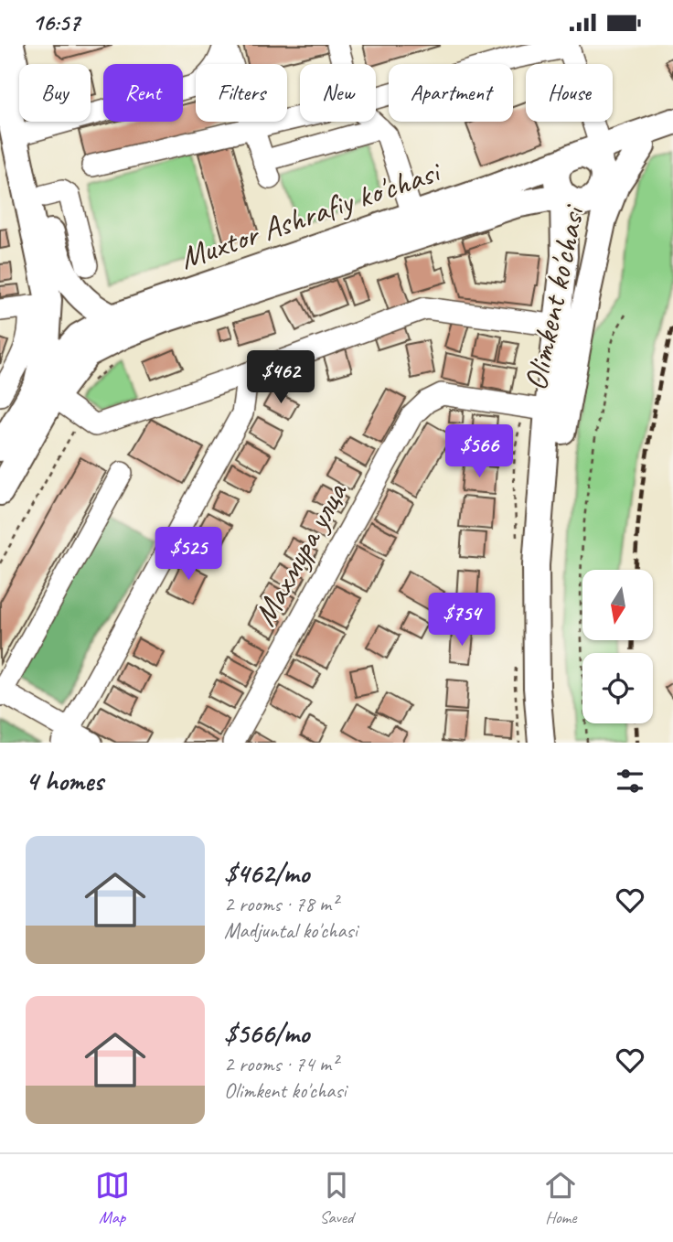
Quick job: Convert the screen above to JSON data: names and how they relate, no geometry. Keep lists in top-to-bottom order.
{
  "streets": {
    "main road": ["Muxtor Ashrafiy ko'chasi", "Olimkent ko'chasi"],
    "street": ["Махмура улца"]
  },
  "crossings": [
    ["Muxtor Ashrafiy ko'chasi", "Olimkent ko'chasi"],
    ["Olimkent ko'chasi", "Махмура улца"]
  ],
  "north": "bottom",
  "page": {
    "status": "16:57",
    "chip": [
      "Buy",
      "Rent",
      "Filters",
      "New",
      "Apartment",
      "House"
    ],
    "price": [
      "$462",
      "$566",
      "$525",
      "$754"
    ],
    "heading": "4 homes",
    "list": [
      {
        "name": "$462/mo",
        "note": "2 rooms · 78 m² · Madjuntal ko'chasi"
      },
      {
        "name": "$566/mo",
        "note": "2 rooms · 74 m² · Olimkent ko'chasi"
      }
    ],
    "tabs": ["Map", "Saved", "Home"]
  }
}
